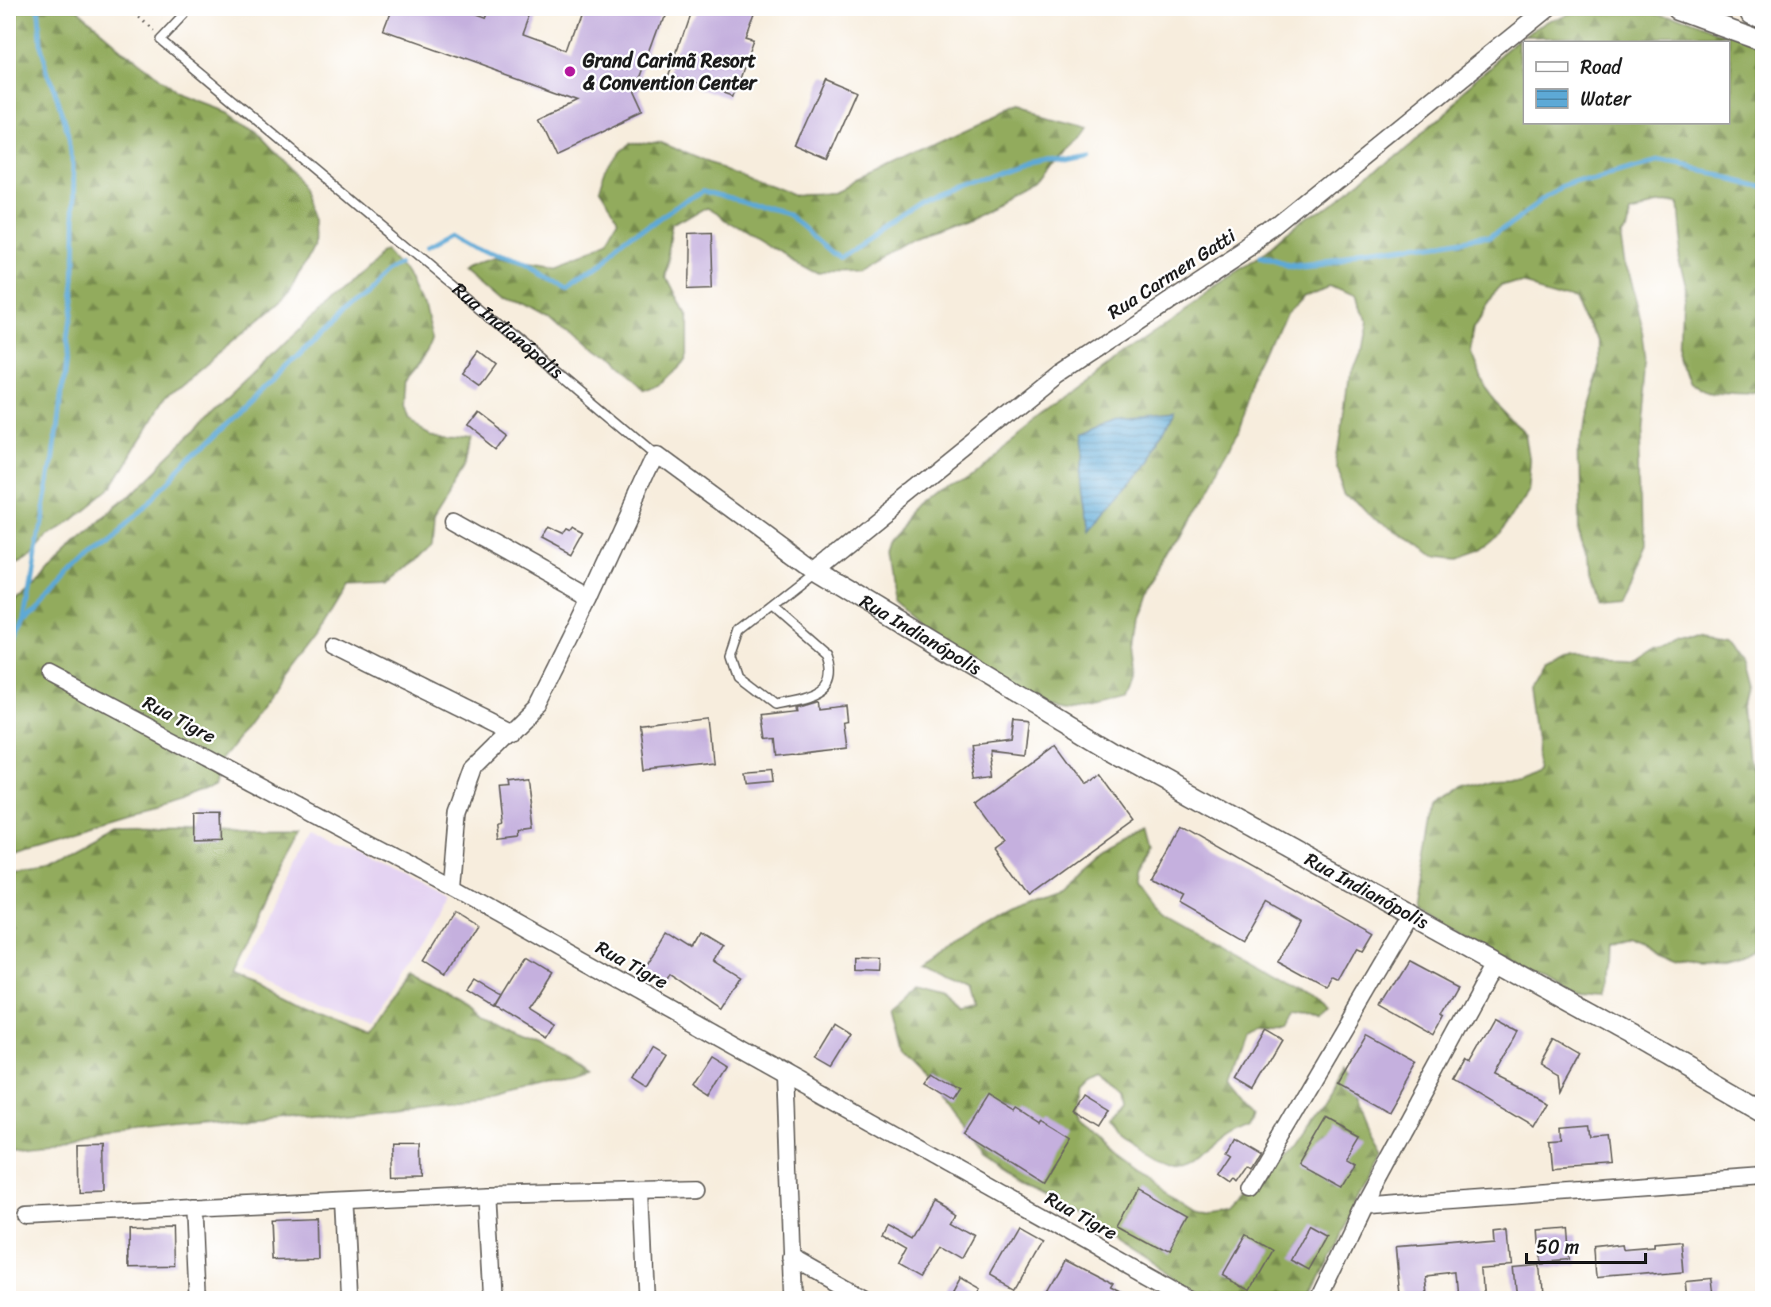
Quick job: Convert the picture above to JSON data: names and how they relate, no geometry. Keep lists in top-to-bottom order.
{
  "streets": {
    "street": ["Rua Carmen Gatti", "Rua Indianópolis", "Rua Tigre"]
  },
  "crossings": [
    ["Rua Carmen Gatti", "Rua Indianópolis"]
  ],
  "places": ["Grand Carimã Resort & Convention Center"],
  "legend": ["Road", "Water"],
  "scale_bar": "50 m"
}
